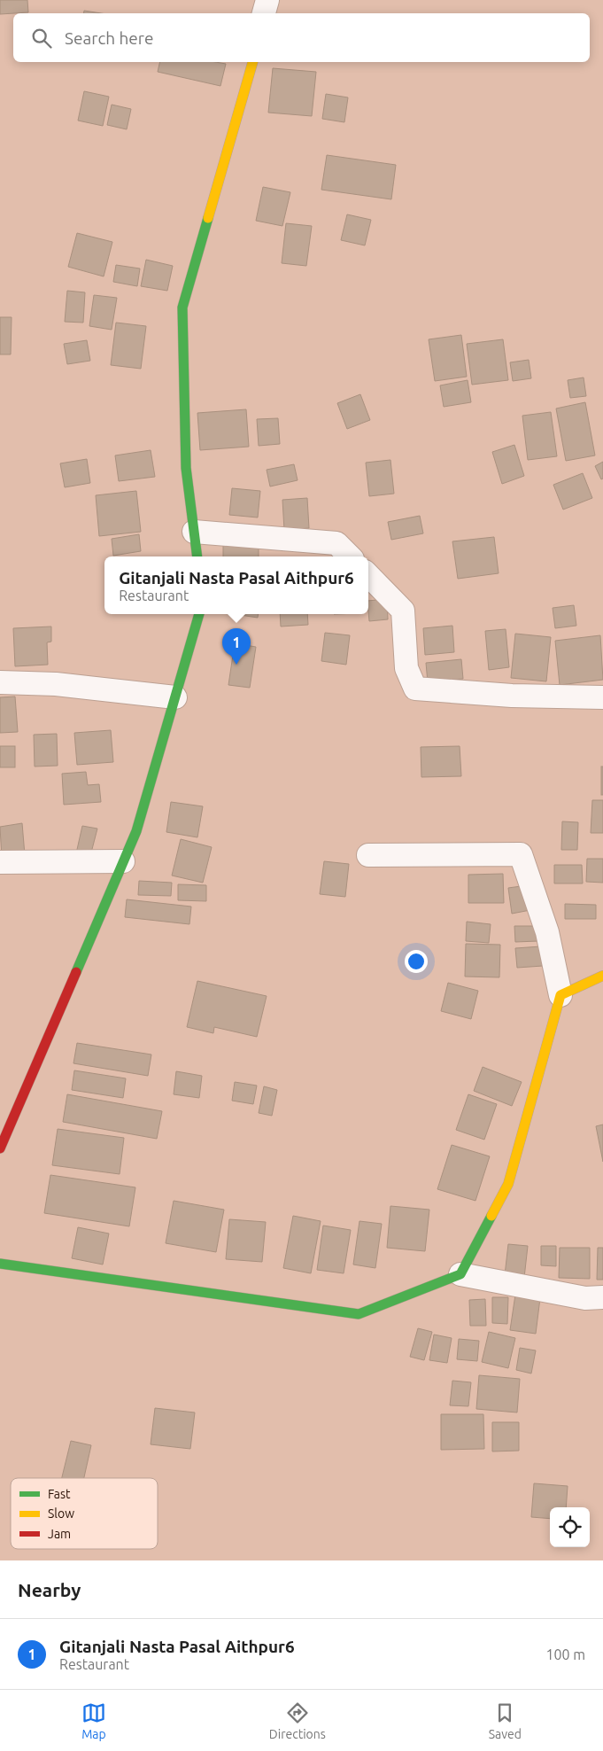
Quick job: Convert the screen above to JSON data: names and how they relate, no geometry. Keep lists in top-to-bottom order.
{
  "legend": ["Fast", "Slow", "Jam"],
  "page": {
    "search": "Search here",
    "popup": ["Gitanjali Nasta Pasal Aithpur6", "Restaurant"],
    "pins": "1",
    "heading": "Nearby",
    "list": [
      {
        "mark": "1",
        "name": "Gitanjali Nasta Pasal Aithpur6",
        "note": "Restaurant",
        "value": "100 m"
      }
    ],
    "nav": ["Map", "Directions", "Saved"]
  }
}
